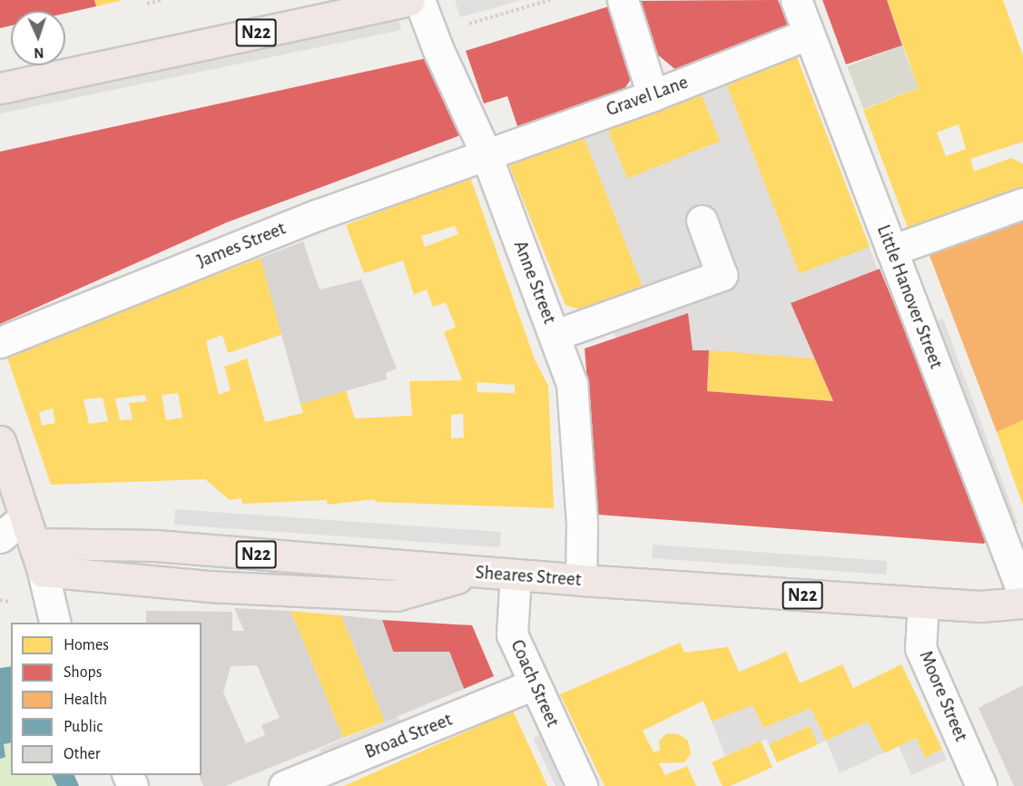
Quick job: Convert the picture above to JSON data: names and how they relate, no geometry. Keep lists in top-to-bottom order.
{
  "streets": {
    "highway": ["N22", "Sheares Street"],
    "street": [
      "Gravel Lane",
      "James Street",
      "Anne Street",
      "Little Hanover Street",
      "Coach Street",
      "Moore Street",
      "Broad Street"
    ]
  },
  "crossings": [
    ["Gravel Lane", "James Street"],
    ["Gravel Lane", "Anne Street"],
    ["Gravel Lane", "Little Hanover Street"],
    ["James Street", "Anne Street"],
    ["Anne Street", "Sheares Street"],
    ["Sheares Street", "Coach Street"],
    ["Sheares Street", "Moore Street"],
    ["Coach Street", "Broad Street"]
  ],
  "legend": [
    "Homes",
    "Shops",
    "Health",
    "Public",
    "Other"
  ],
  "north": "bottom"
}
